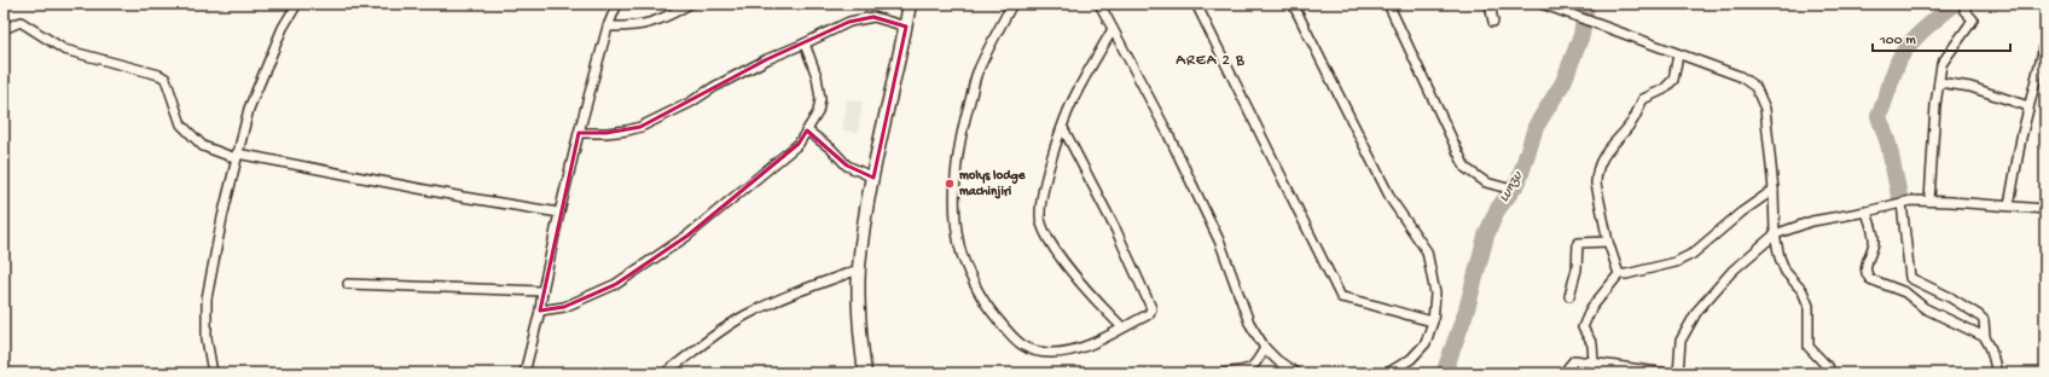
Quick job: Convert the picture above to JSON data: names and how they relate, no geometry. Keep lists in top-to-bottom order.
{
  "districts": ["AREA 2 B"],
  "water": ["Lunzu"],
  "places": ["molys lodge machinjiri"],
  "scale_bar": "100 m"
}
